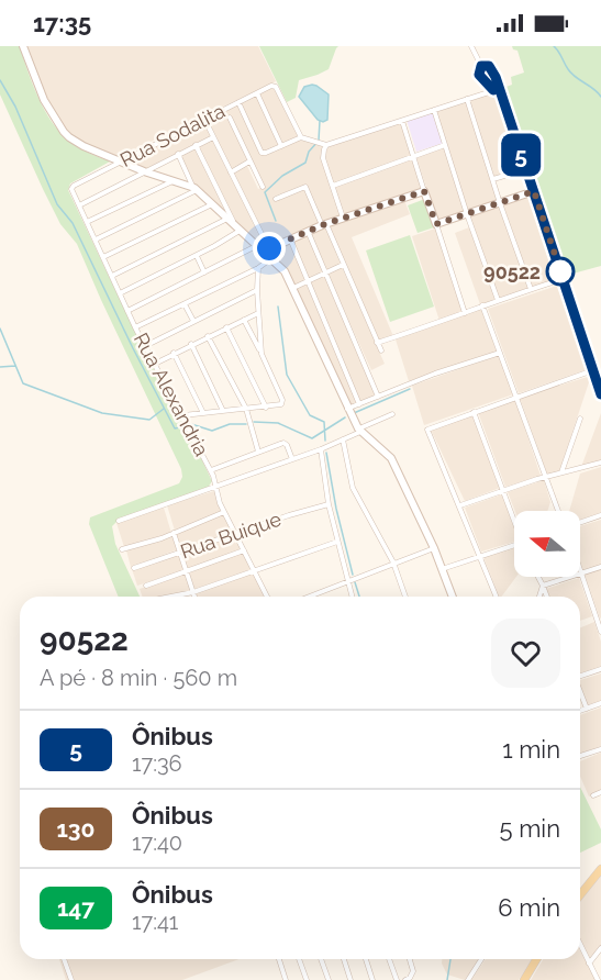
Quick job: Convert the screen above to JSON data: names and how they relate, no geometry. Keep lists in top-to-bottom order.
{
  "streets": {
    "street": ["Rua Sodalita", "Rua Alexandria", "Rua Buique"]
  },
  "crossings": [
    ["Rua Sodalita", "Rua Alexandria"],
    ["Rua Alexandria", "Rua Buique"]
  ],
  "places": ["90522"],
  "lines": ["bus line 5"],
  "north": "left",
  "page": {
    "status": "17:35",
    "on_map": "5",
    "heading": ["90522", "A pé · 8 min · 560 m"],
    "list": [
      {
        "mark": "5",
        "name": "Ônibus",
        "note": "17:36",
        "value": "1 min"
      },
      {
        "mark": "130",
        "name": "Ônibus",
        "note": "17:40",
        "value": "5 min"
      },
      {
        "mark": "147",
        "name": "Ônibus",
        "note": "17:41",
        "value": "6 min"
      }
    ]
  }
}
